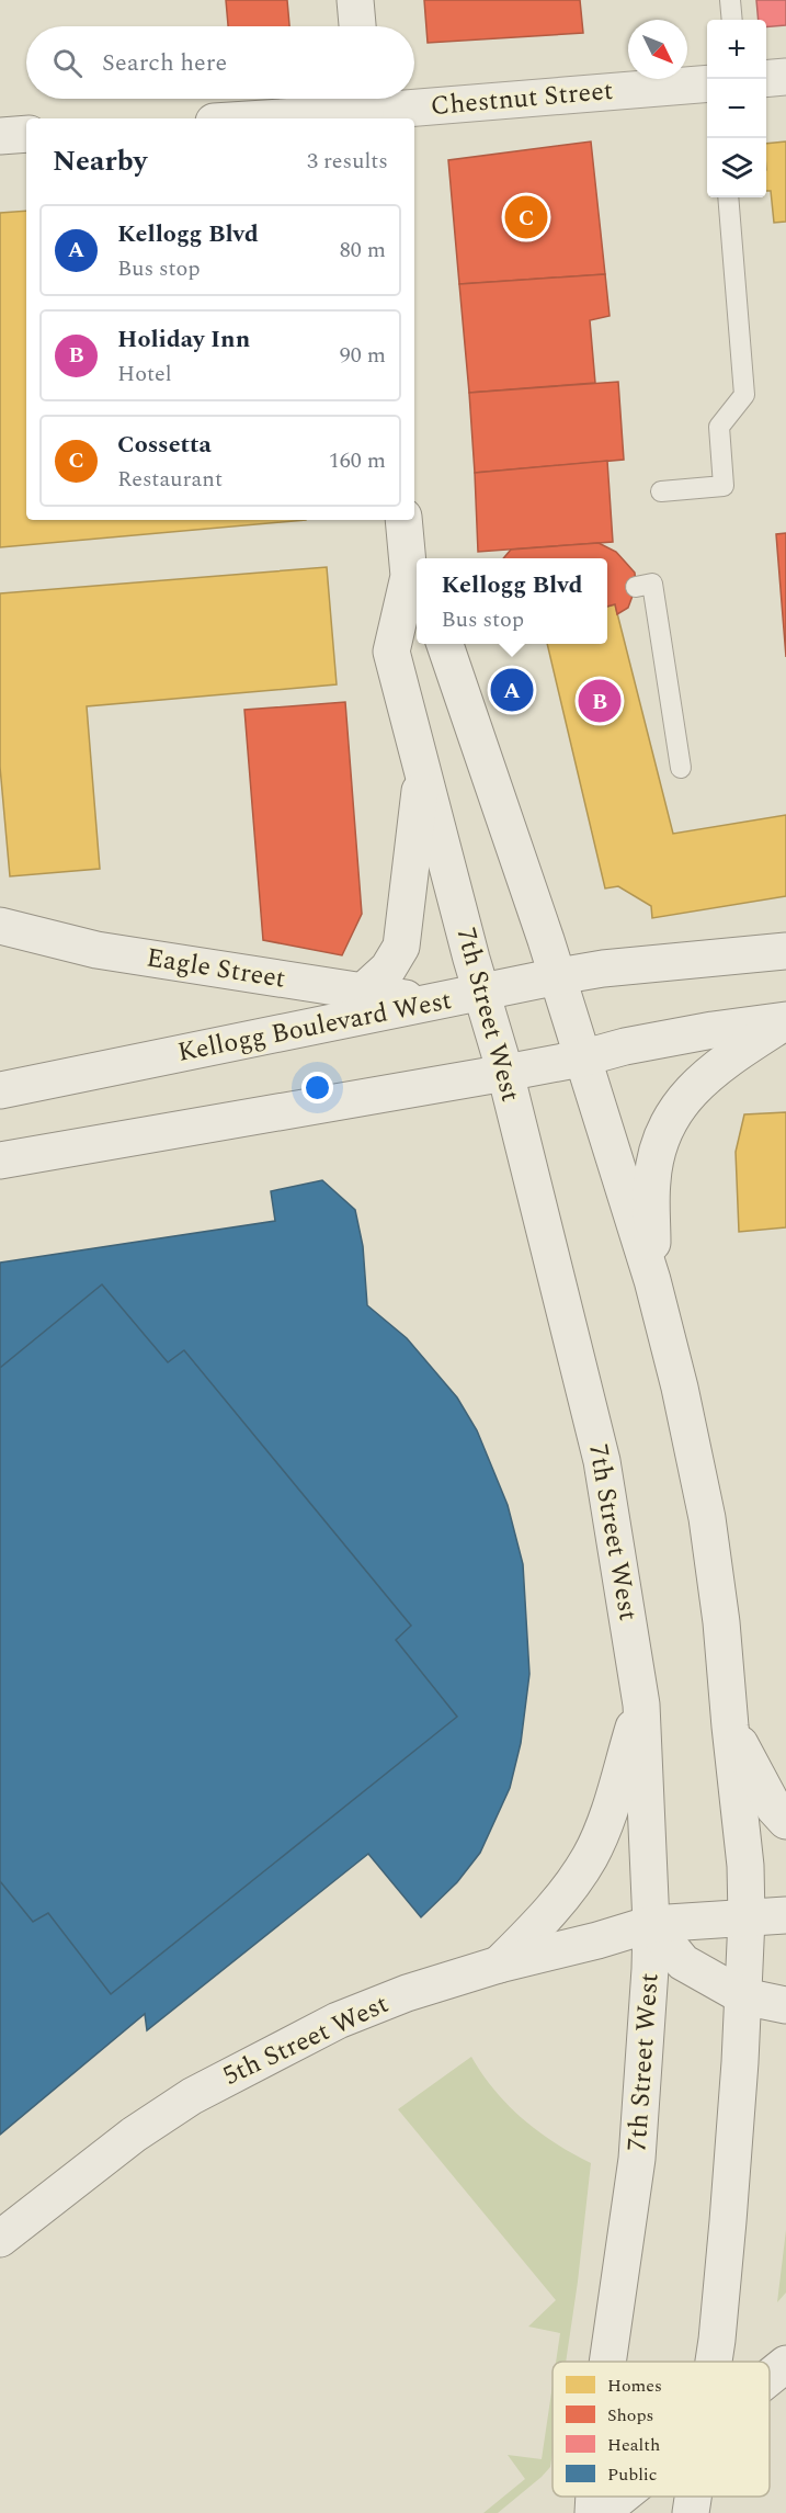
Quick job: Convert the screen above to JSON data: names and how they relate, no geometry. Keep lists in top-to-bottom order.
{
  "streets": {
    "main road": [
      "Chestnut Street",
      "Eagle Street",
      "7th Street West",
      "Kellogg Boulevard West",
      "5th Street West"
    ]
  },
  "crossings": [
    ["Eagle Street", "Kellogg Boulevard West"],
    ["7th Street West", "Kellogg Boulevard West"],
    ["7th Street West", "5th Street West"]
  ],
  "legend": [
    "Homes",
    "Shops",
    "Health",
    "Public"
  ],
  "north": "bottom right",
  "page": {
    "map_buttons": ["+", "−"],
    "search": "Search here",
    "heading": ["Nearby", "3 results"],
    "pins": ["C", "A", "B"],
    "list": [
      {
        "mark": "A",
        "name": "Kellogg Blvd",
        "note": "Bus stop",
        "value": "80 m"
      },
      {
        "mark": "B",
        "name": "Holiday Inn",
        "note": "Hotel",
        "value": "90 m"
      },
      {
        "mark": "C",
        "name": "Cossetta",
        "note": "Restaurant",
        "value": "160 m"
      }
    ],
    "popup": ["Kellogg Blvd", "Bus stop"]
  }
}
